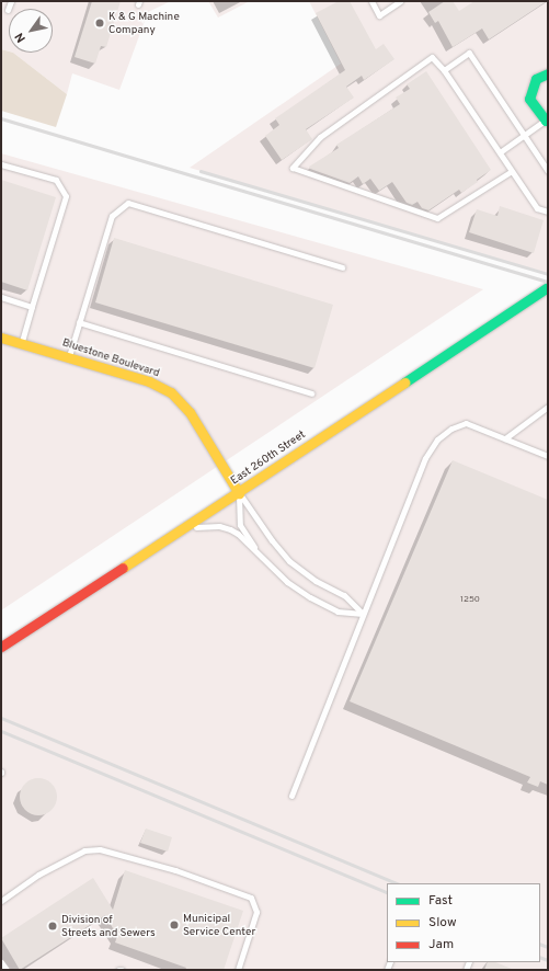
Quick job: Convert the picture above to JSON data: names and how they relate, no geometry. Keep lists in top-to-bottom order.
{
  "streets": {
    "main road": ["Bluestone Boulevard", "East 260th Street"]
  },
  "crossings": [
    ["Bluestone Boulevard", "East 260th Street"]
  ],
  "places": ["K & G Machine Company", "Municipal Service Center", "Division of Streets and Sewers"],
  "house_numbers": ["1250"],
  "legend": ["Fast", "Slow", "Jam"],
  "north": "bottom left"
}
